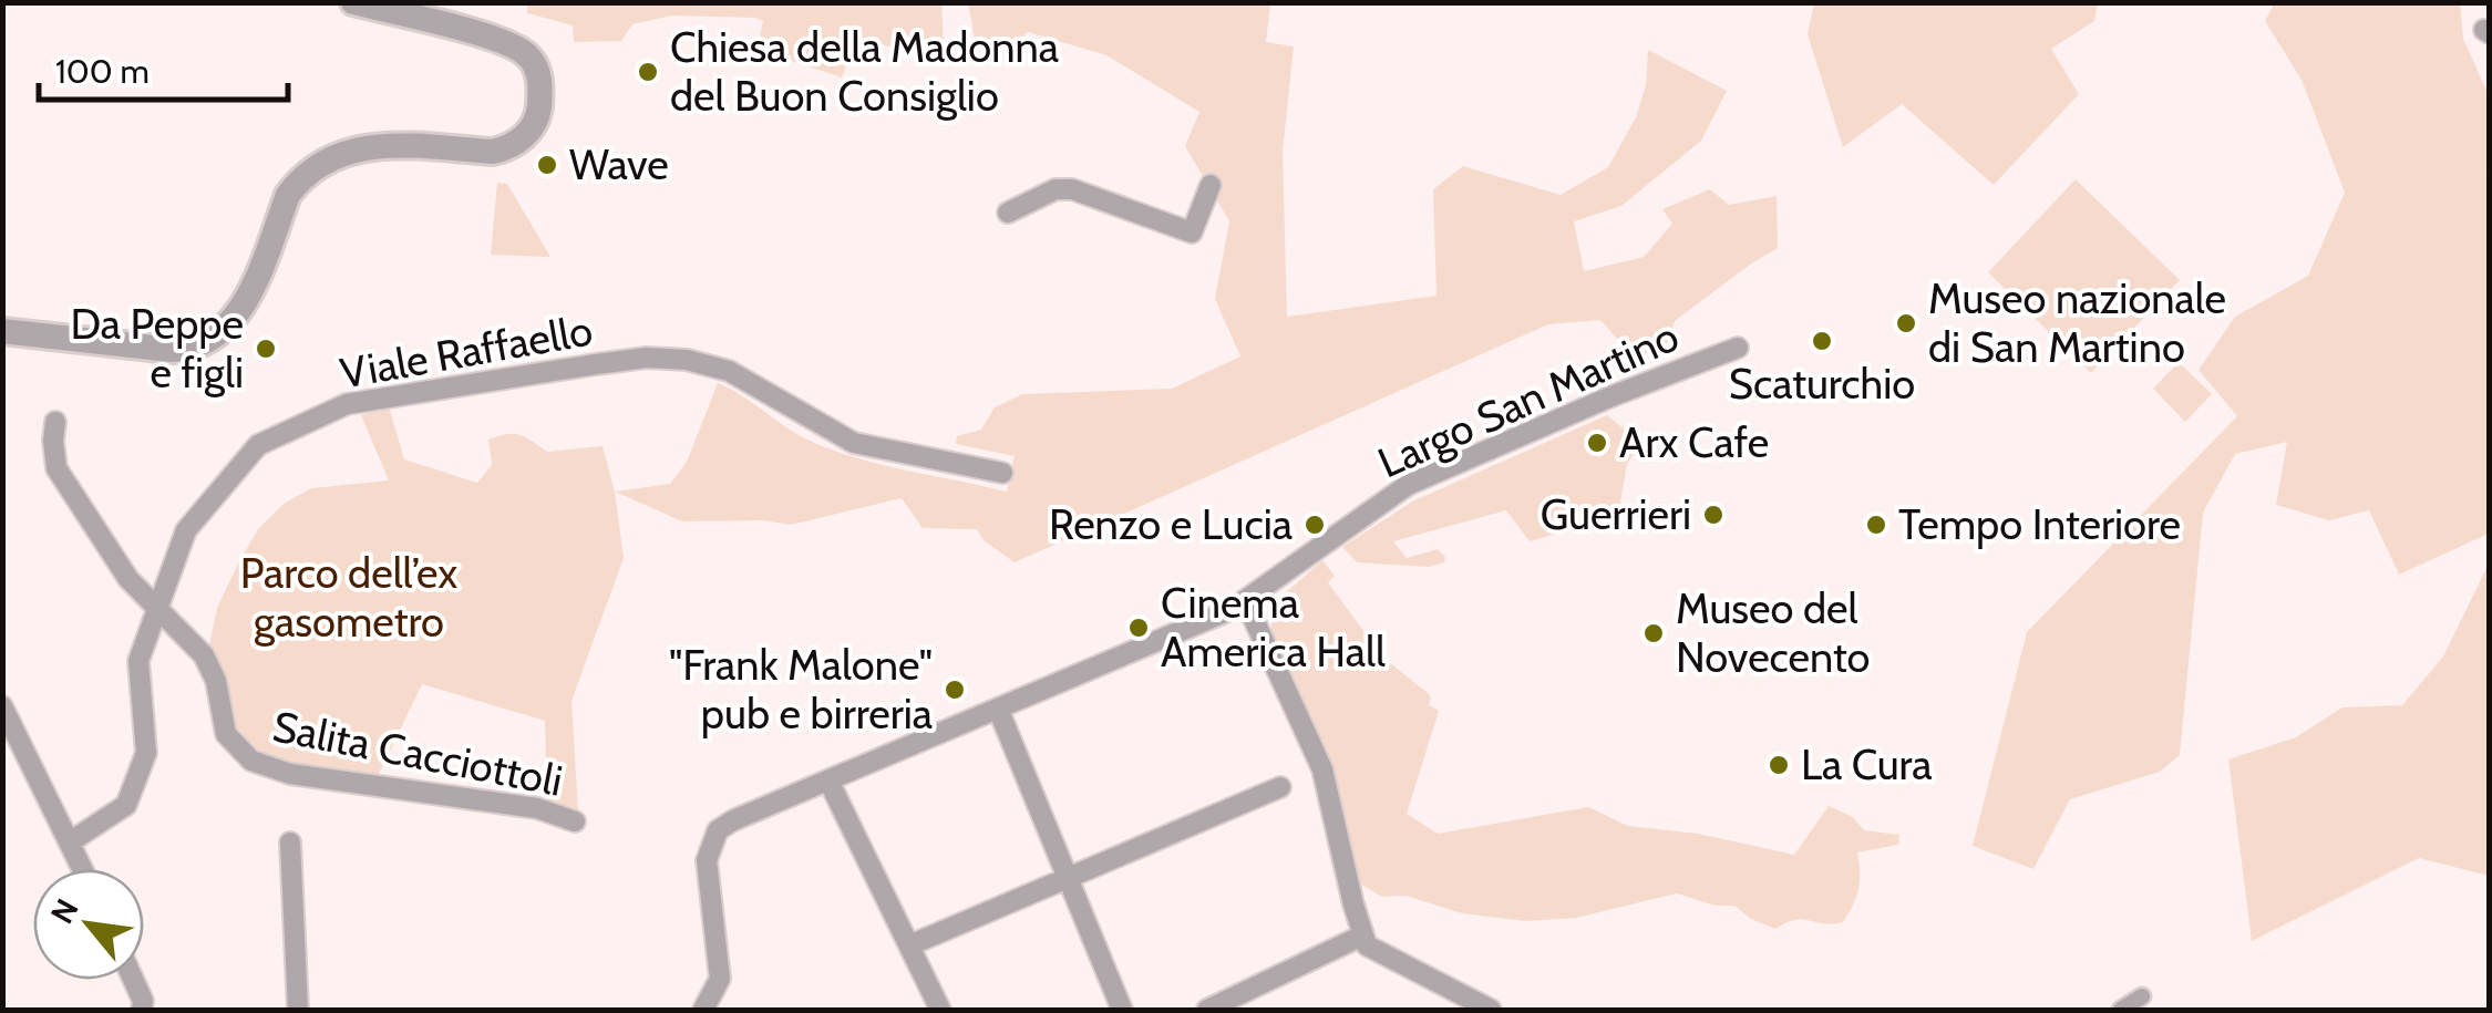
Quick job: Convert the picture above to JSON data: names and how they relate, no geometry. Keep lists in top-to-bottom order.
{
  "streets": {
    "street": ["Viale Raffaello", "Largo San Martino", "Salita Cacciottoli"]
  },
  "crossings": [
    ["Viale Raffaello", "Salita Cacciottoli"]
  ],
  "parks": ["Parco dell’ex gasometro"],
  "places": [
    "Chiesa della Madonna del Buon Consiglio",
    "Wave",
    "Museo nazionale di San Martino",
    "Scaturchio",
    "Da Peppe e figli",
    "Arx Cafe",
    "Guerrieri",
    "Renzo e Lucia",
    "Tempo Interiore",
    "Cinema America Hall",
    "Museo del Novecento",
    "\"Frank Malone\" pub e birreria",
    "La Cura"
  ],
  "scale_bar": "100 m",
  "north": "top left"
}
